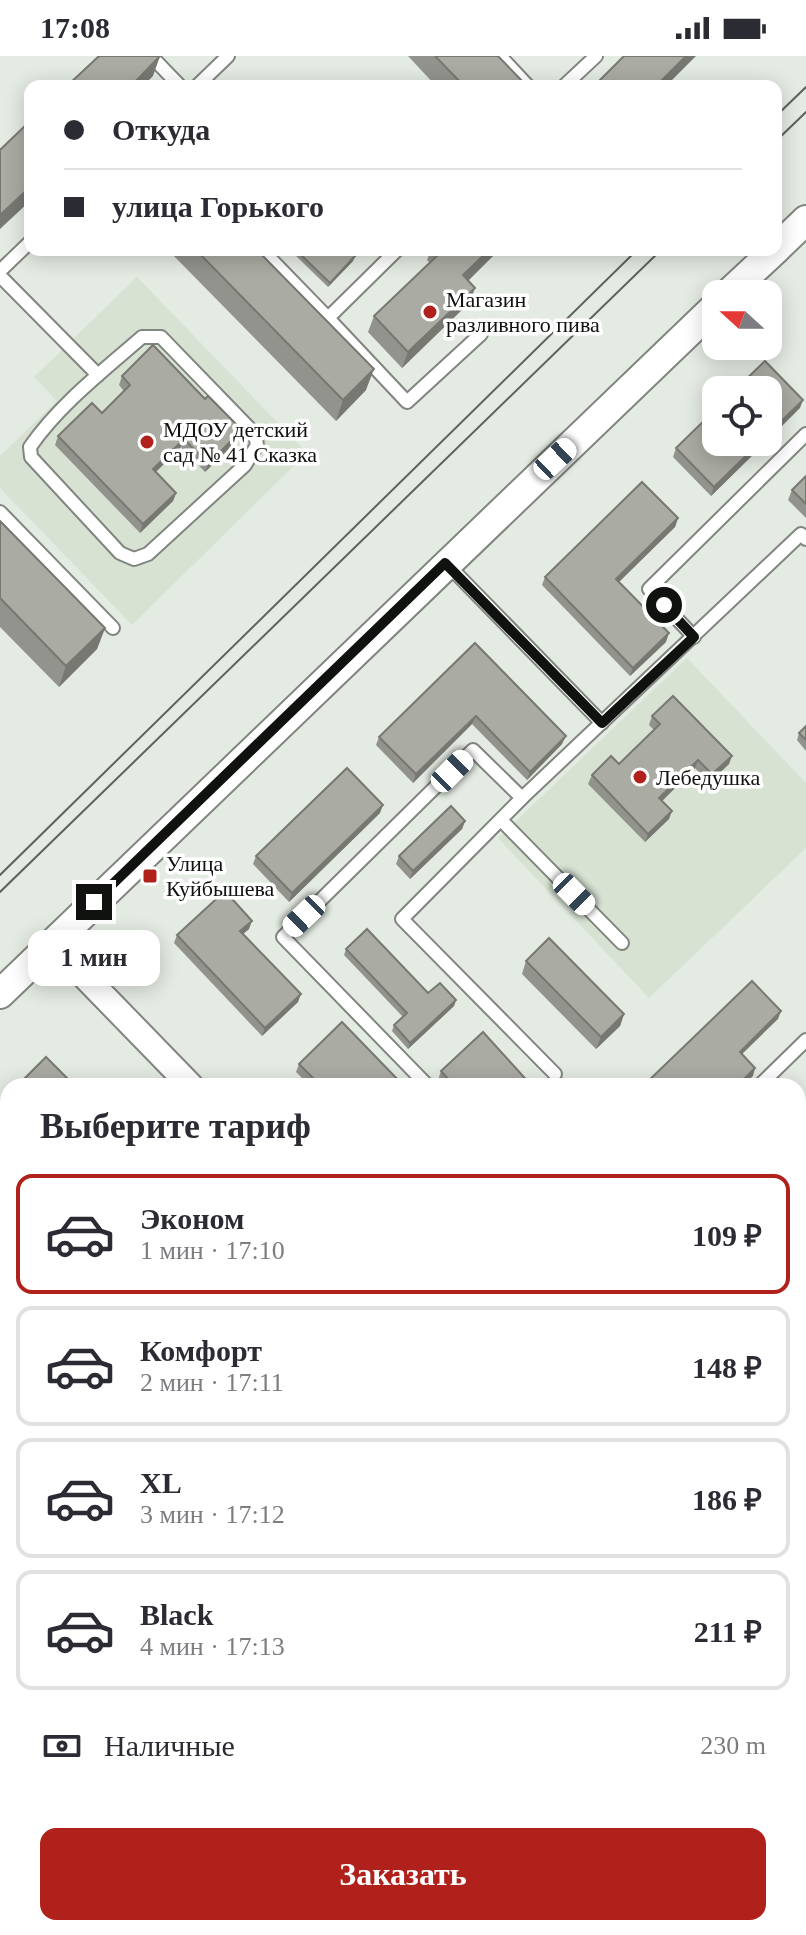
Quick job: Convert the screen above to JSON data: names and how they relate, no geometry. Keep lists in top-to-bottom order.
{
  "places": {
    "other": ["Магазин разливного пива", "МДОУ детский сад № 41 Сказка", "Лебедушка"],
    "transit": ["Улица Куйбышева"]
  },
  "north": "left",
  "page": {
    "status": "17:08",
    "banner": ["Откуда", "улица Горького"],
    "bubble": "1 мин",
    "heading": "Выберите тариф",
    "list": [
      {
        "name": "Эконом",
        "note": "1 мин · 17:10",
        "value": "109 ₽"
      },
      {
        "name": "Комфорт",
        "note": "2 мин · 17:11",
        "value": "148 ₽"
      },
      {
        "name": "XL",
        "note": "3 мин · 17:12",
        "value": "186 ₽"
      },
      {
        "name": "Black",
        "note": "4 мин · 17:13",
        "value": "211 ₽"
      }
    ],
    "pay": ["Наличные", "230 m"],
    "buttons": "Заказать"
  }
}
